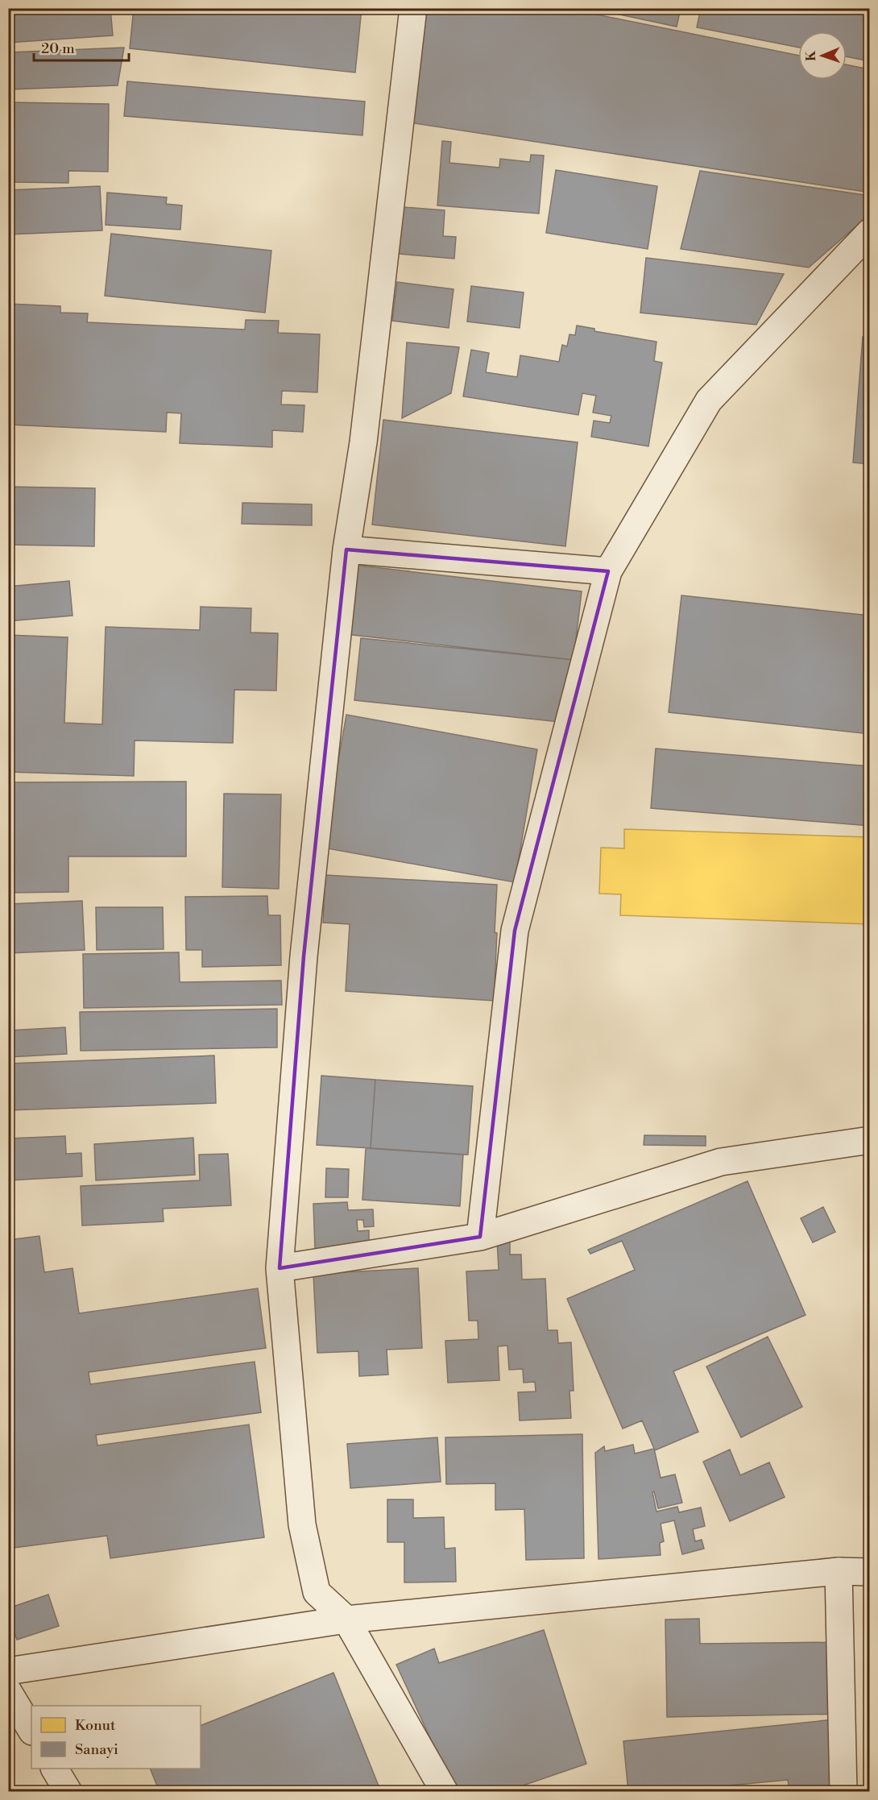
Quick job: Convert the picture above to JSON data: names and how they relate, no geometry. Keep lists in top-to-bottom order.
{
  "legend": ["Konut", "Sanayi"],
  "scale_bar": "20 m",
  "north": "left"
}
